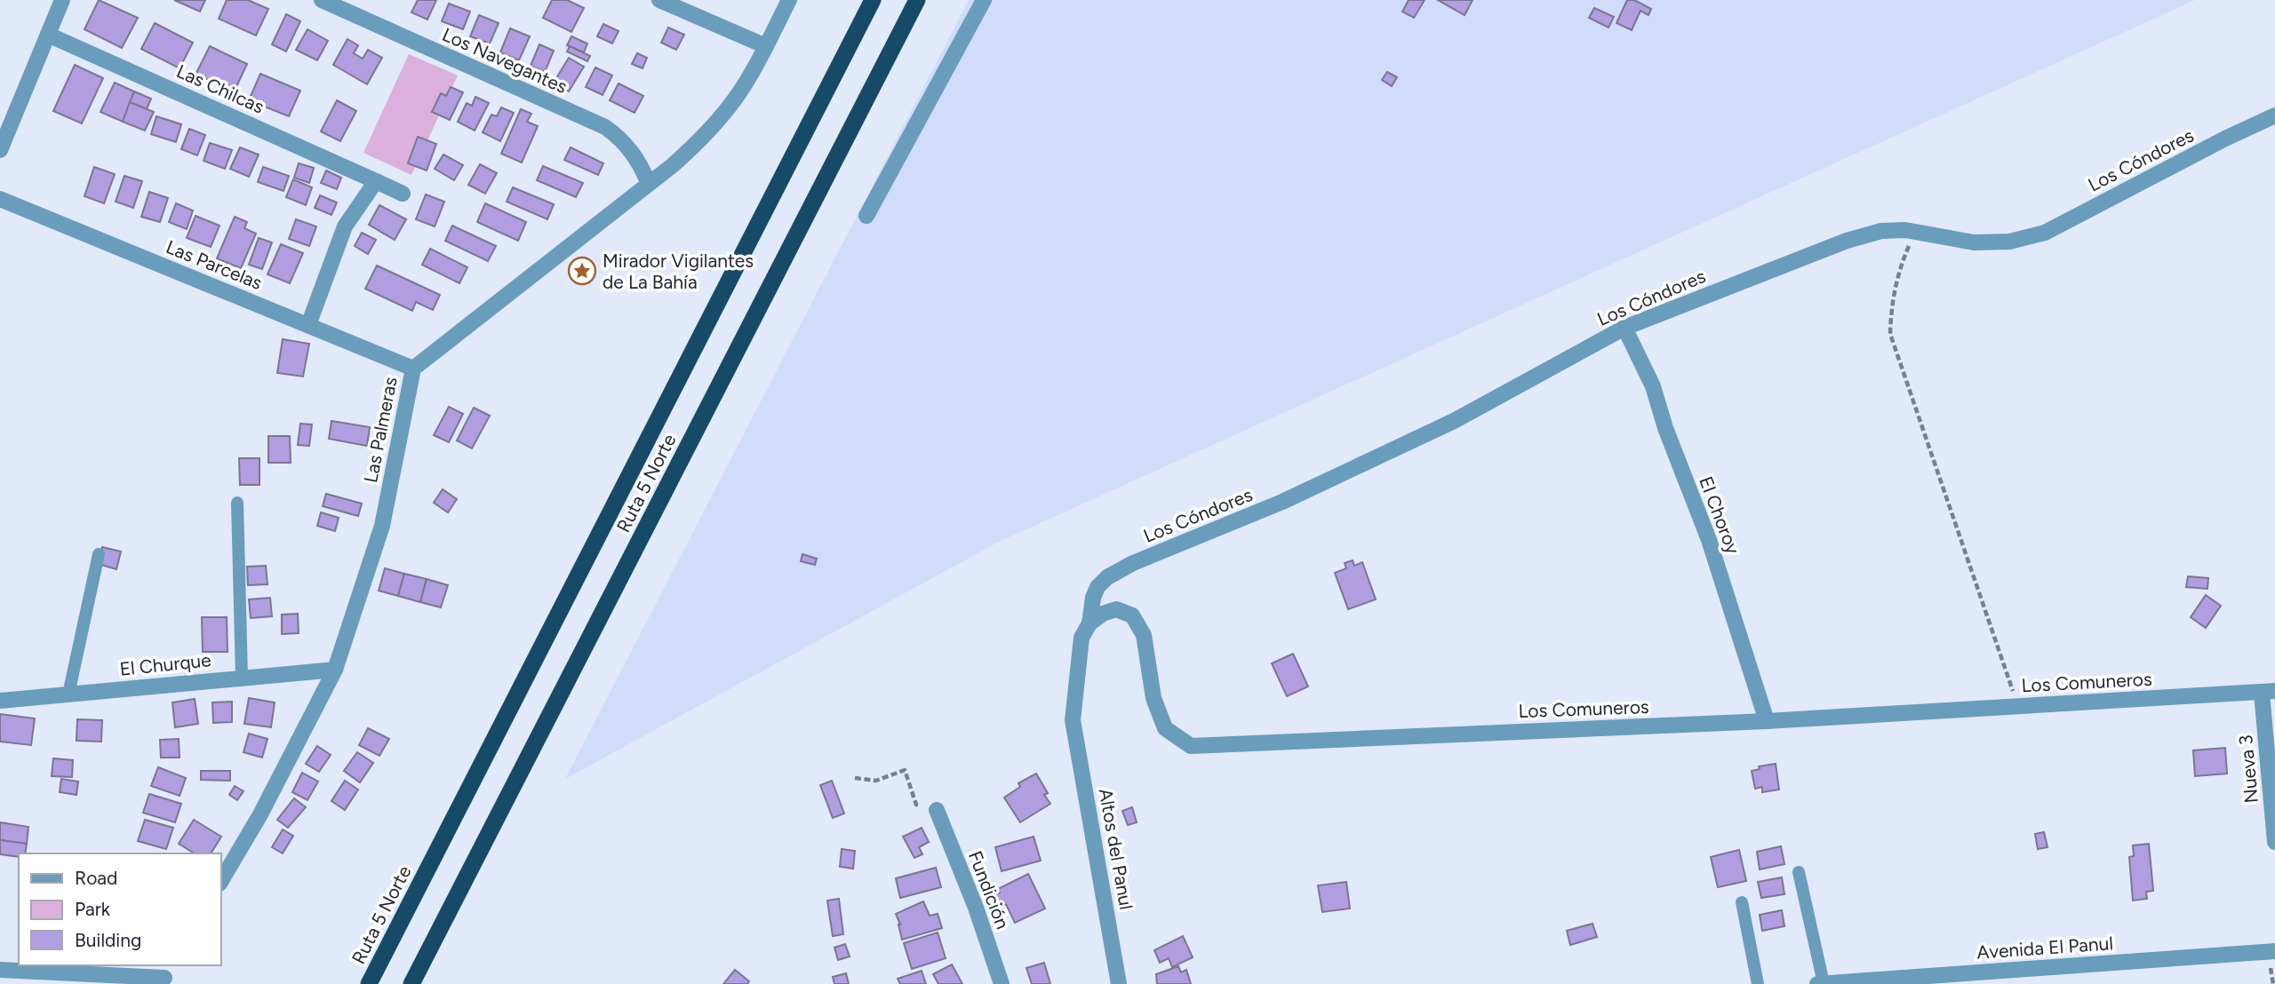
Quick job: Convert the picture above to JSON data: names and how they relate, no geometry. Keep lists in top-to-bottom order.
{
  "streets": {
    "highway": ["Ruta 5 Norte"],
    "street": [
      "Los Navegantes",
      "Las Chilcas",
      "Los Cóndores",
      "Las Parcelas",
      "Las Palmeras",
      "El Choroy",
      "El Churque",
      "Los Comuneros",
      "Nueva 3",
      "Altos del Panul",
      "Fundición",
      "Avenida El Panul"
    ]
  },
  "crossings": [
    ["Los Navegantes", "Las Palmeras"],
    ["Los Cóndores", "El Choroy"],
    ["Los Cóndores", "Los Comuneros"],
    ["Los Cóndores", "Altos del Panul"],
    ["Las Parcelas", "Las Palmeras"],
    ["Las Palmeras", "El Churque"],
    ["El Choroy", "Los Comuneros"],
    ["Los Comuneros", "Nueva 3"],
    ["Los Comuneros", "Altos del Panul"]
  ],
  "places": {
    "place": ["Mirador Vigilantes de La Bahía"]
  },
  "legend": ["Road", "Park", "Building"]
}
